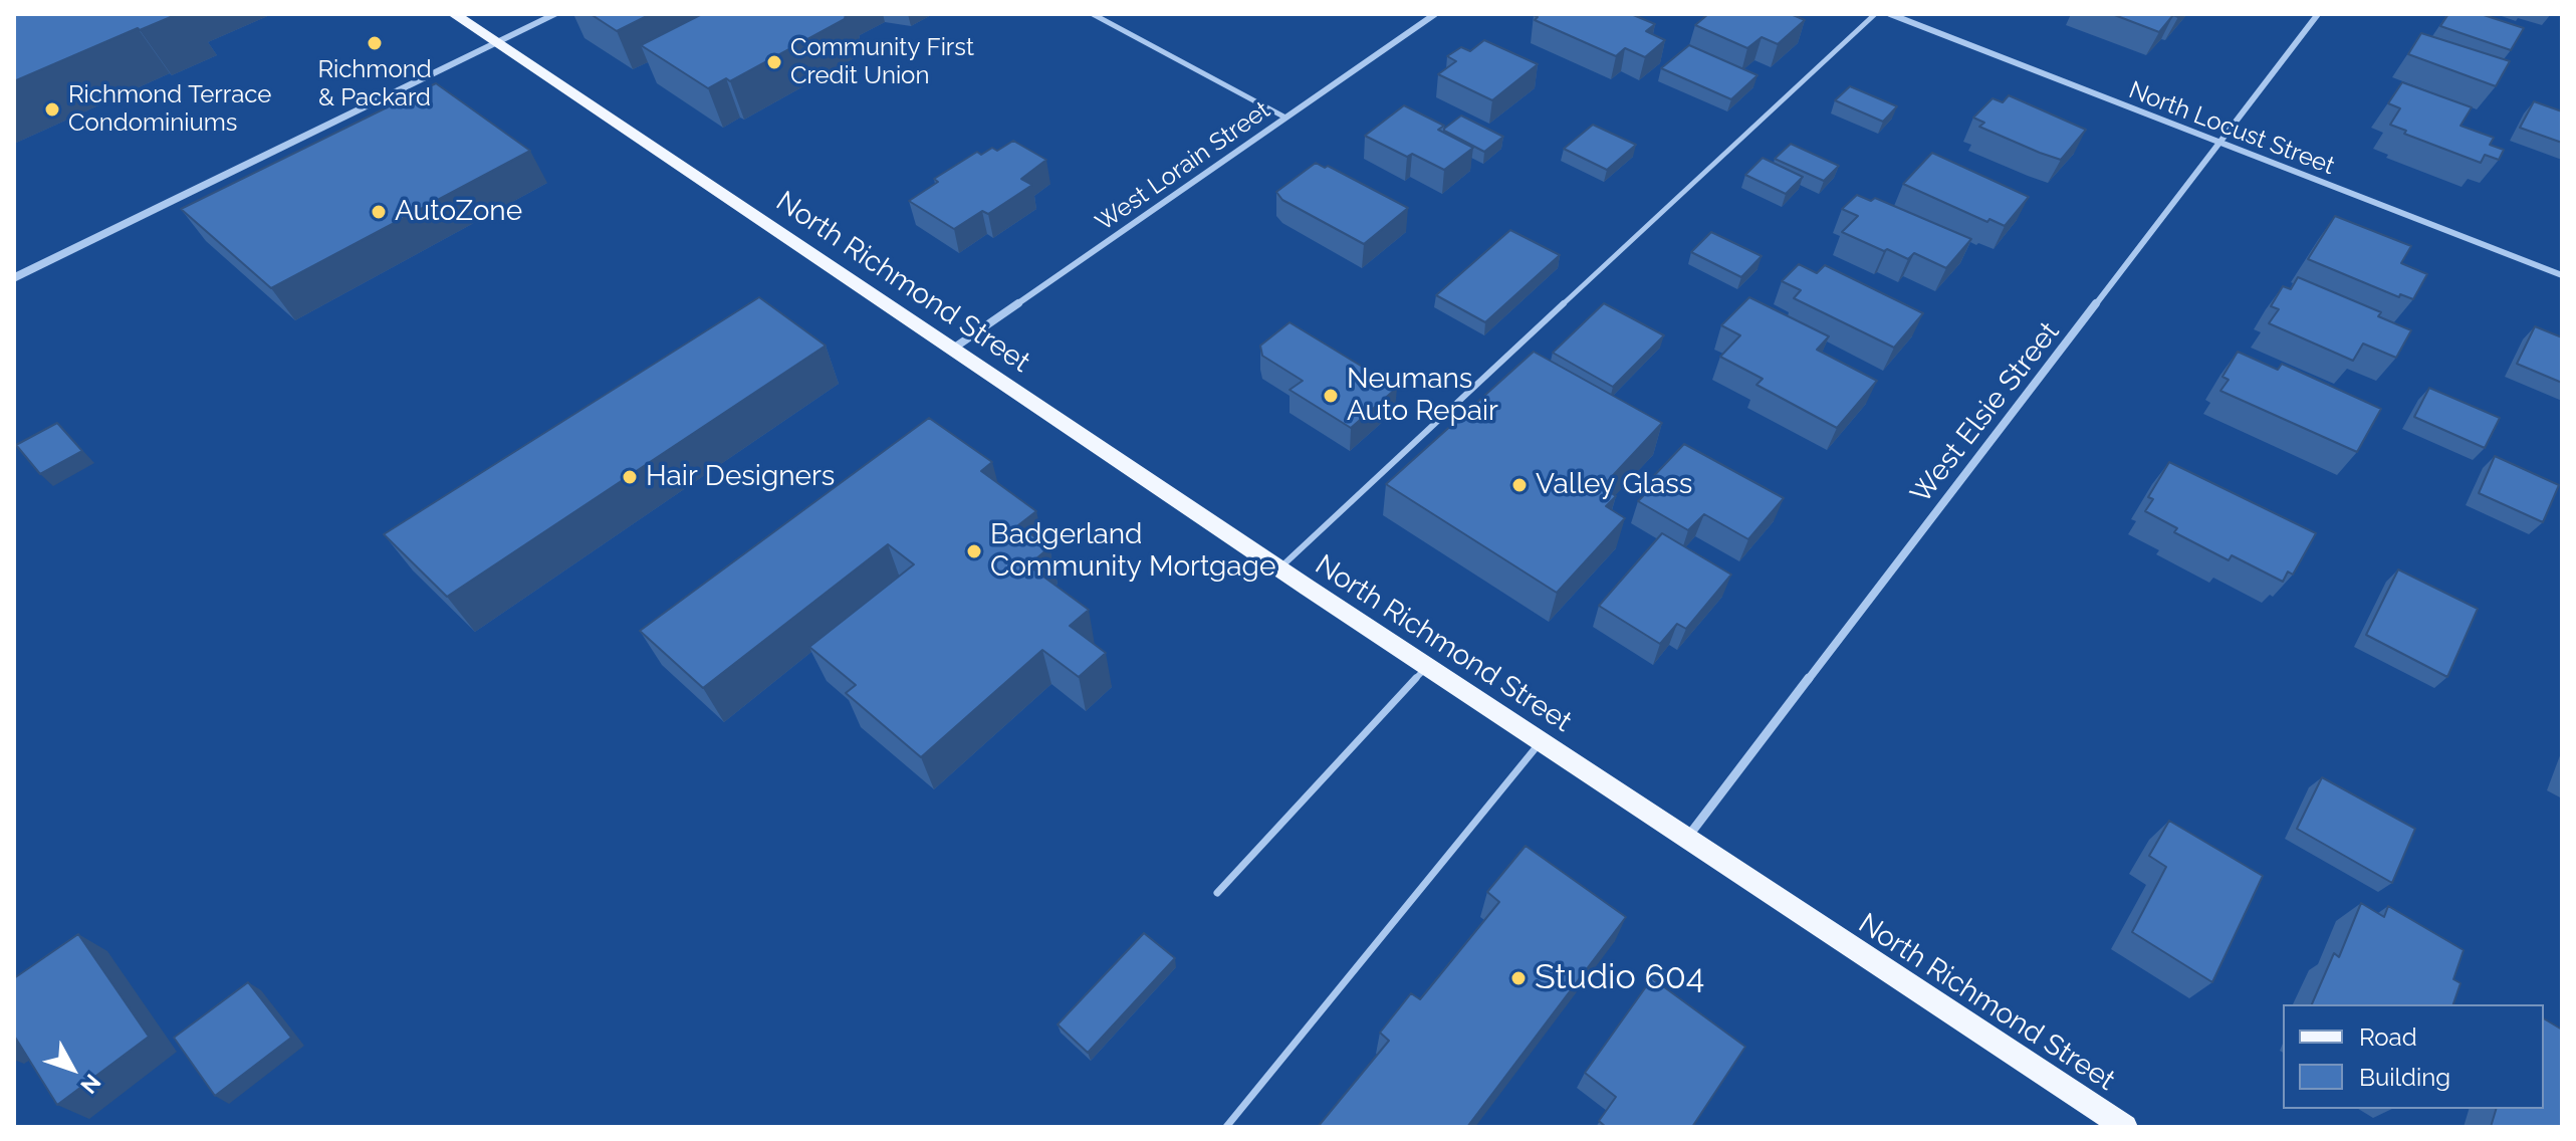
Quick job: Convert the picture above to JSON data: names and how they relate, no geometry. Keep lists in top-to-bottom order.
{
  "streets": {
    "main road": ["North Richmond Street"],
    "street": ["North Locust Street", "West Lorain Street", "West Elsie Street"]
  },
  "crossings": [
    ["North Locust Street", "West Elsie Street"],
    ["West Lorain Street", "North Richmond Street"],
    ["North Richmond Street", "West Elsie Street"]
  ],
  "places": [
    "Richmond & Packard",
    "Community First Credit Union",
    "Richmond Terrace Condominiums",
    "AutoZone",
    "Neumans Auto Repair",
    "Hair Designers",
    "Valley Glass",
    "Badgerland Community Mortgage",
    "Studio 604"
  ],
  "legend": ["Road", "Building"],
  "north": "bottom right"
}
